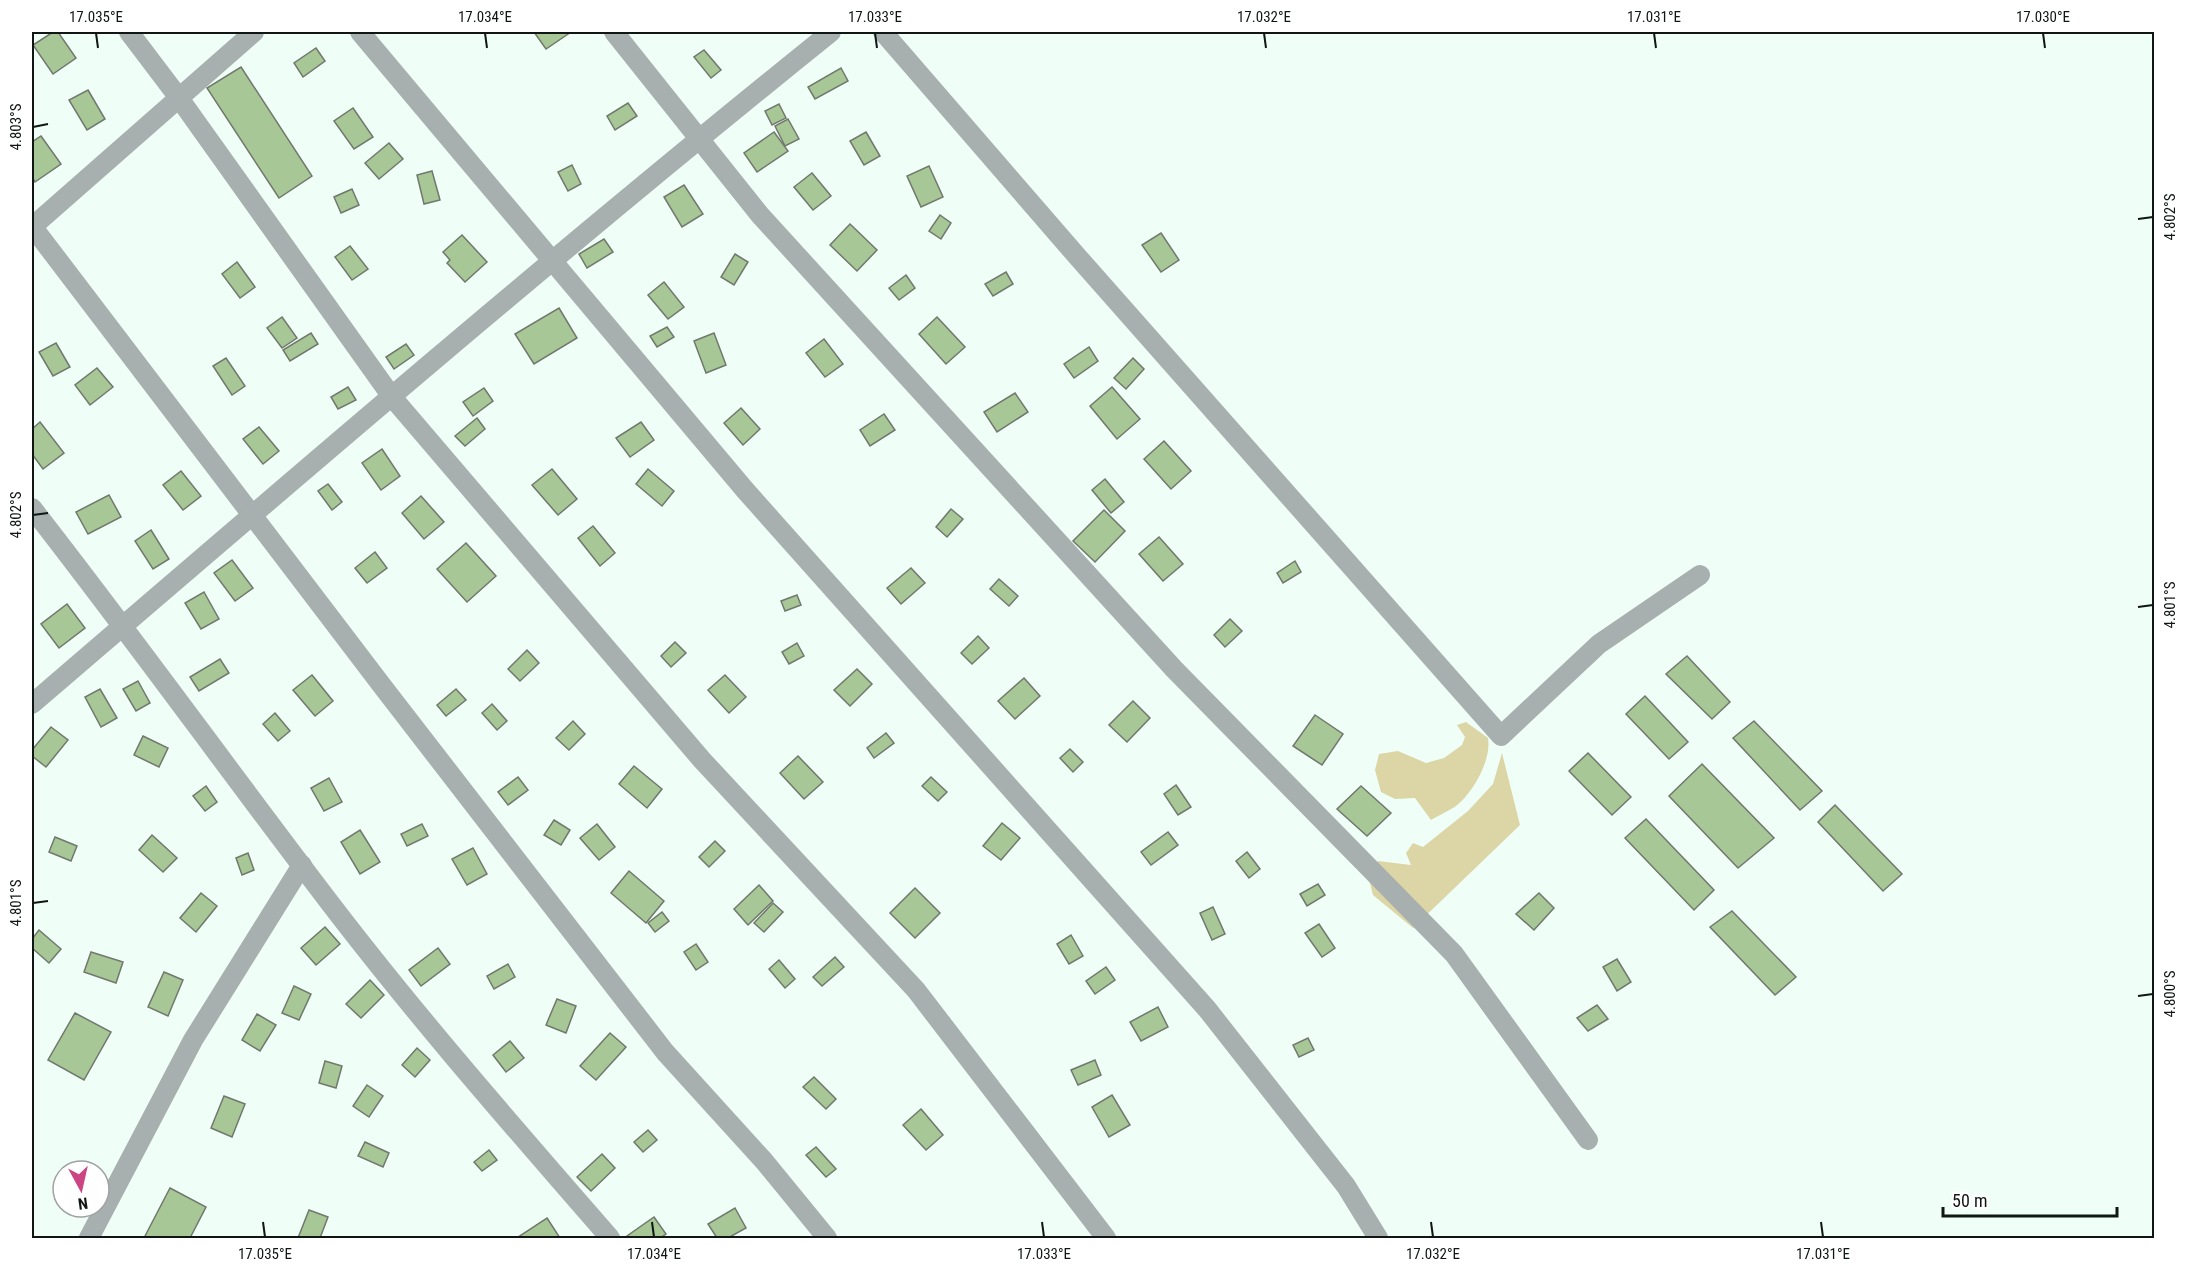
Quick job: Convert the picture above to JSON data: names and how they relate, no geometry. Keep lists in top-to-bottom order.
{
  "scale_bar": "50 m",
  "north": "bottom",
  "coordinates": [
    "17.035°E",
    "17.034°E",
    "17.033°E",
    "17.032°E",
    "17.031°E",
    "17.030°E",
    "4.803°S",
    "4.802°S",
    "4.801°S",
    "4.800°S"
  ]
}
